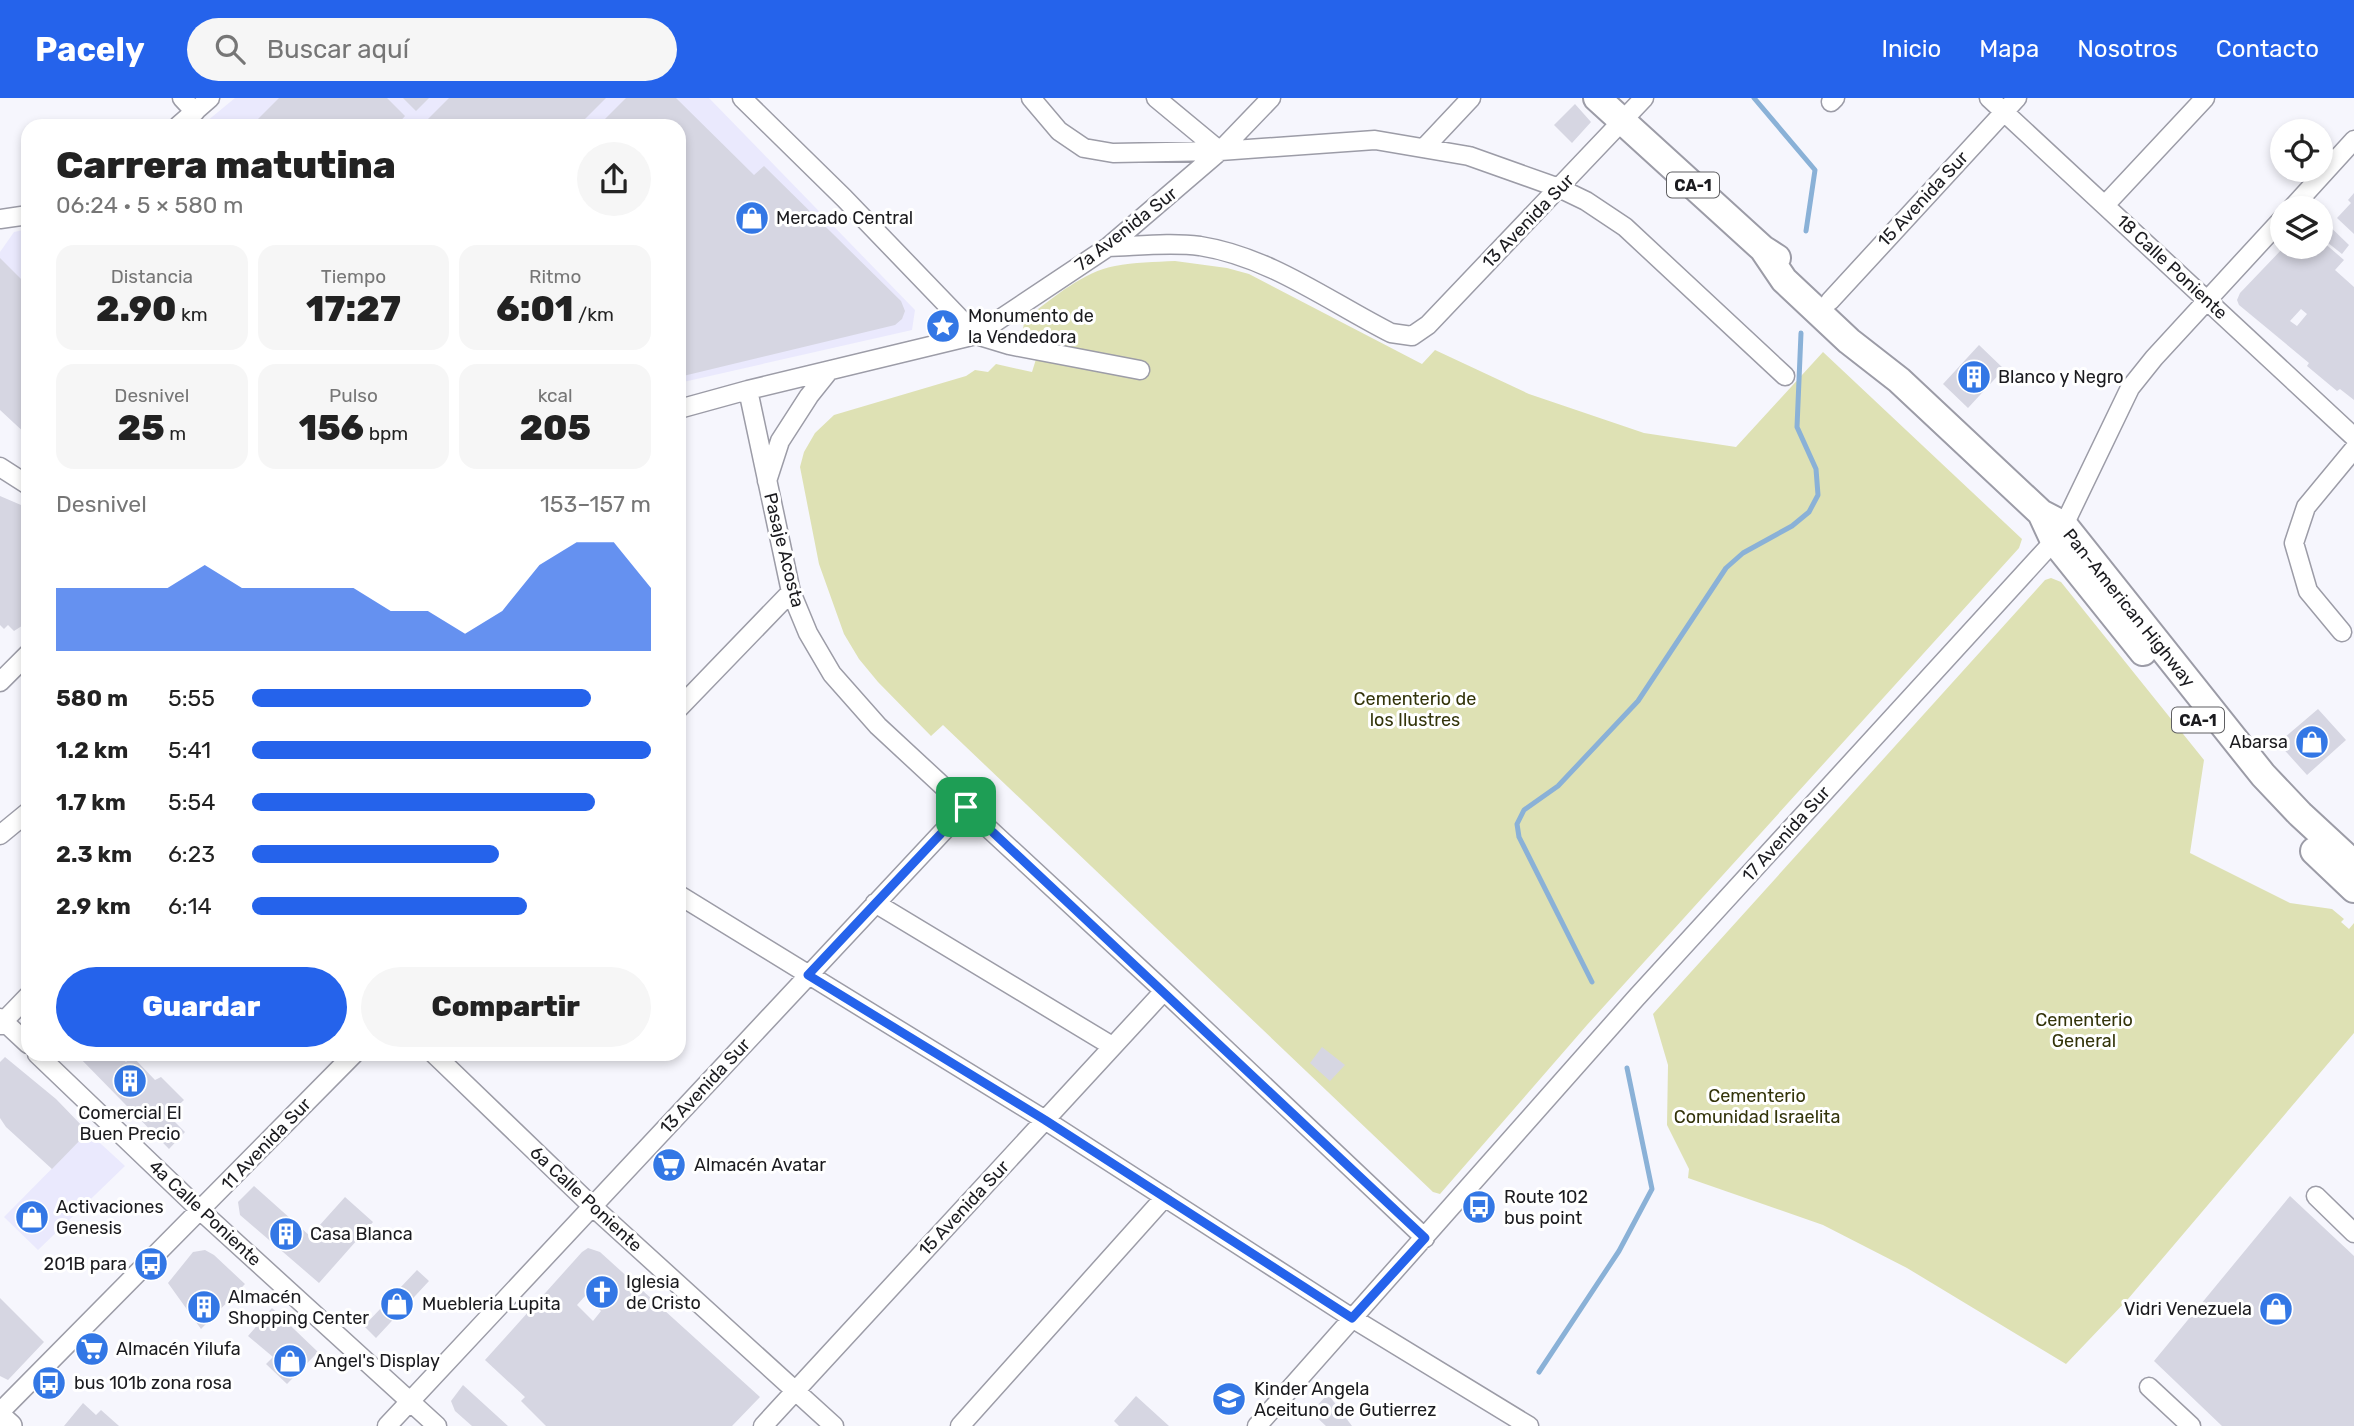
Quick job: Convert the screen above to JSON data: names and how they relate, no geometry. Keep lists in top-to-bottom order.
{
  "streets": {
    "highway": ["CA-1", "Pan-American Highway"],
    "street": [
      "15 Avenida Sur",
      "13 Avenida Sur",
      "7a Avenida Sur",
      "18 Calle Poniente",
      "Pasaje Acosta",
      "17 Avenida Sur",
      "11 Avenida Sur",
      "6a Calle Poniente",
      "4a Calle Poniente"
    ]
  },
  "crossings": [
    ["15 Avenida Sur", "18 Calle Poniente"],
    ["15 Avenida Sur", "Pasaje Acosta"],
    ["15 Avenida Sur", "Pan-American Highway"],
    ["15 Avenida Sur", "6a Calle Poniente"],
    ["13 Avenida Sur", "7a Avenida Sur"],
    ["13 Avenida Sur", "Pasaje Acosta"],
    ["13 Avenida Sur", "Pan-American Highway"],
    ["13 Avenida Sur", "6a Calle Poniente"],
    ["13 Avenida Sur", "4a Calle Poniente"],
    ["7a Avenida Sur", "Pasaje Acosta"],
    ["18 Calle Poniente", "17 Avenida Sur"],
    ["Pasaje Acosta", "17 Avenida Sur"],
    ["Pan-American Highway", "17 Avenida Sur"],
    ["11 Avenida Sur", "4a Calle Poniente"]
  ],
  "parks": ["Cementerio de los Ilustres", "Cementerio General", "Cementerio Comunidad Israelita"],
  "places": {
    "shop": [
      "Mercado Central",
      "Abarsa",
      "Activaciones Genesis",
      "Muebleria Lupita",
      "Vidri Venezuela",
      "Angel's Display"
    ],
    "place": ["Monumento de la Vendedora"],
    "building": [
      "Blanco y Negro",
      "Comercial El Buen Precio",
      "Casa Blanca",
      "Almacén Shopping Center"
    ],
    "supermarket": ["Almacén Avatar", "Almacén Yilufa"],
    "bus stop": ["Route 102 bus point", "201B para", "bus 101b zona rosa"],
    "church": ["Iglesia de Cristo"],
    "school or university": ["Kinder Angela Aceituno de Gutierrez"]
  },
  "page": {
    "header": "Pacely",
    "search": "Buscar aquí",
    "nav": [
      "Inicio",
      "Mapa",
      "Nosotros",
      "Contacto"
    ],
    "heading": ["Carrera matutina", "06:24 · 5 × 580 m"],
    "stats": [
      ["Distancia", "2.90 km"],
      ["Tiempo", "17:27"],
      ["Ritmo", "6:01 /km"],
      ["Desnivel", "25 m"],
      ["Pulso", "156 bpm"],
      ["kcal", "205"]
    ],
    "chart": ["Desnivel", "153–157 m"],
    "list": [
      {
        "name": "580 m",
        "note": "5:55"
      },
      {
        "name": "1.2 km",
        "note": "5:41"
      },
      {
        "name": "1.7 km",
        "note": "5:54"
      },
      {
        "name": "2.3 km",
        "note": "6:23"
      },
      {
        "name": "2.9 km",
        "note": "6:14"
      }
    ],
    "buttons": ["Guardar", "Compartir"]
  }
}
